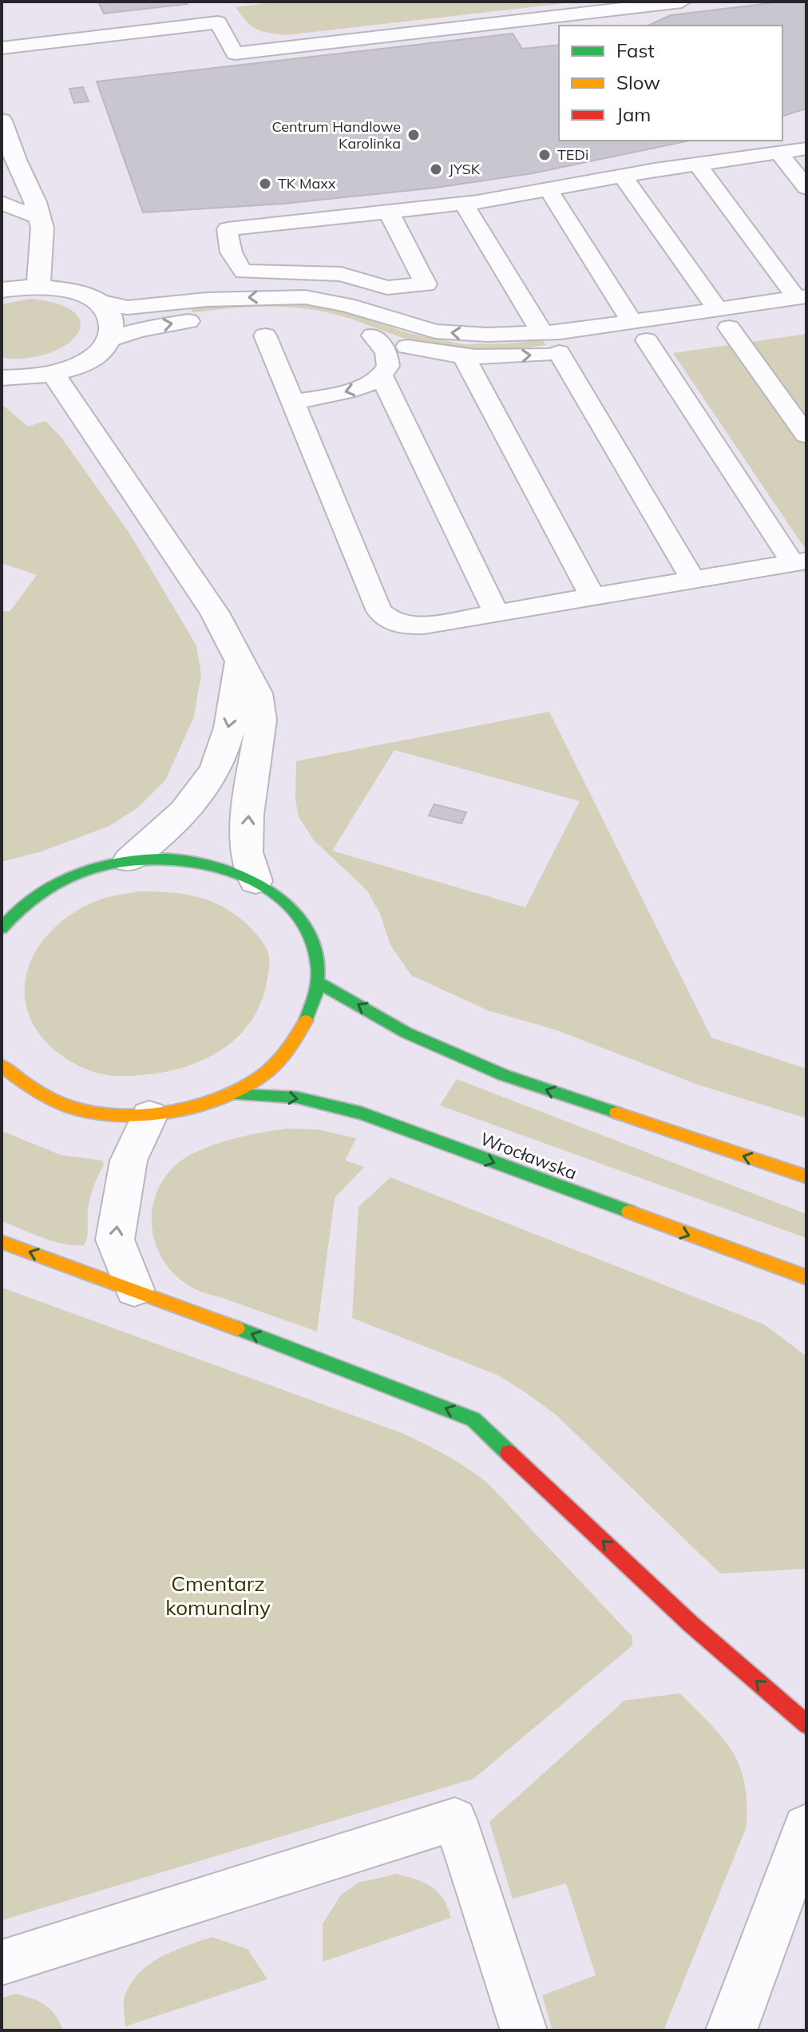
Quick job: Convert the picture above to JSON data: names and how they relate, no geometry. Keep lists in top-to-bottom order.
{
  "streets": {
    "main road": ["Wrocławska"]
  },
  "parks": ["Cmentarz komunalny"],
  "places": [
    "Centrum Handlowe Karolinka",
    "TEDi",
    "JYSK",
    "TK Maxx"
  ],
  "legend": ["Fast", "Slow", "Jam"]
}
